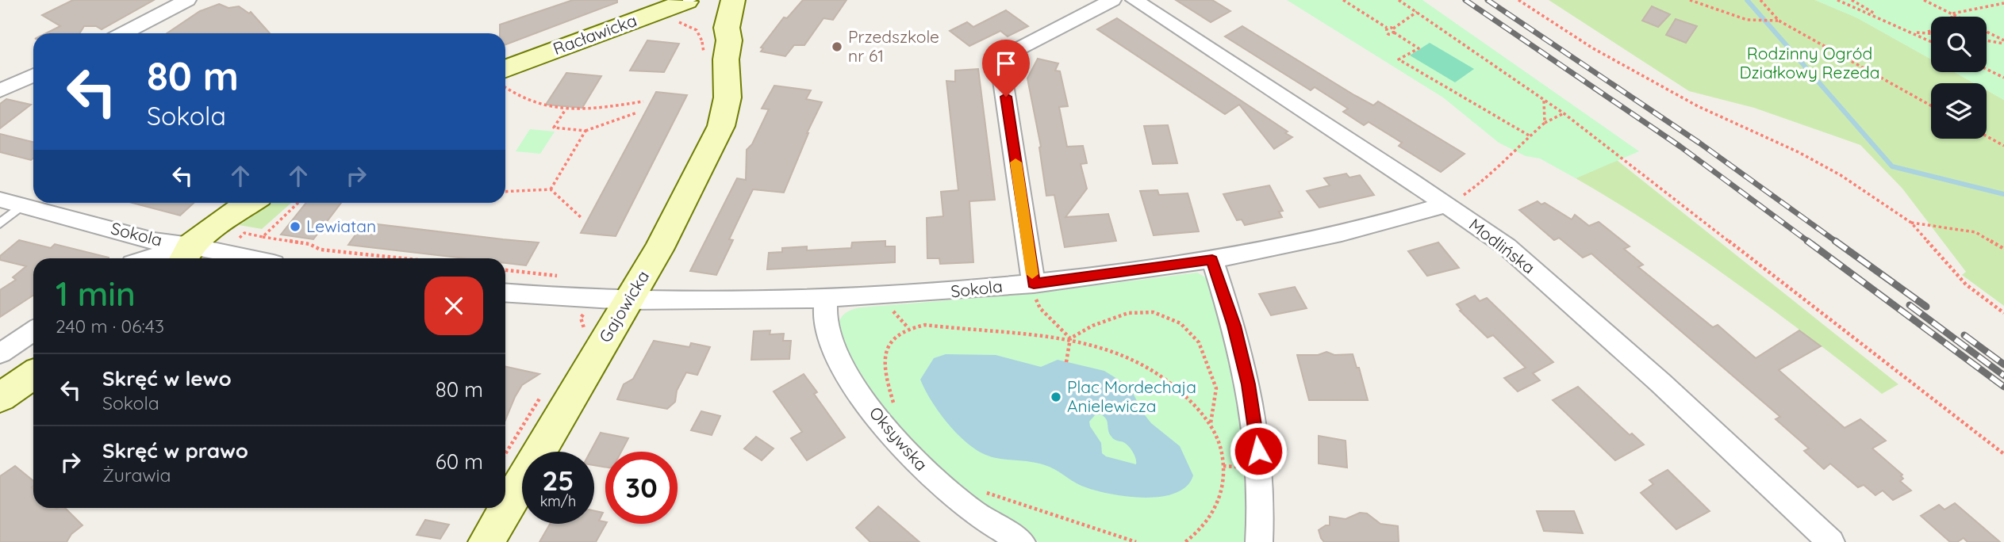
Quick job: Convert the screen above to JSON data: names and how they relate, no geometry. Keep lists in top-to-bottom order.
{
  "streets": {
    "street": [
      "Racławicka",
      "Sokola",
      "Modlińska",
      "Gajowicka",
      "Oksywska"
    ]
  },
  "crossings": [
    ["Racławicka", "Gajowicka"],
    ["Sokola", "Modlińska"],
    ["Sokola", "Gajowicka"],
    ["Sokola", "Oksywska"]
  ],
  "parks": ["Rodzinny Ogród Działkowy Rezeda"],
  "places": ["Przedszkole nr 61", "Lewiatan", "Plac Mordechaja Anielewicza"],
  "page": {
    "turn": ["80 m", "Sokola"],
    "heading": ["1 min", "240 m · 06:43"],
    "list": [
      {
        "name": "Skręć w lewo",
        "note": "Sokola",
        "value": "80 m"
      },
      {
        "name": "Skręć w prawo",
        "note": "Żurawia",
        "value": "60 m"
      }
    ],
    "speed": "25 km/h",
    "limit": "30"
  }
}
